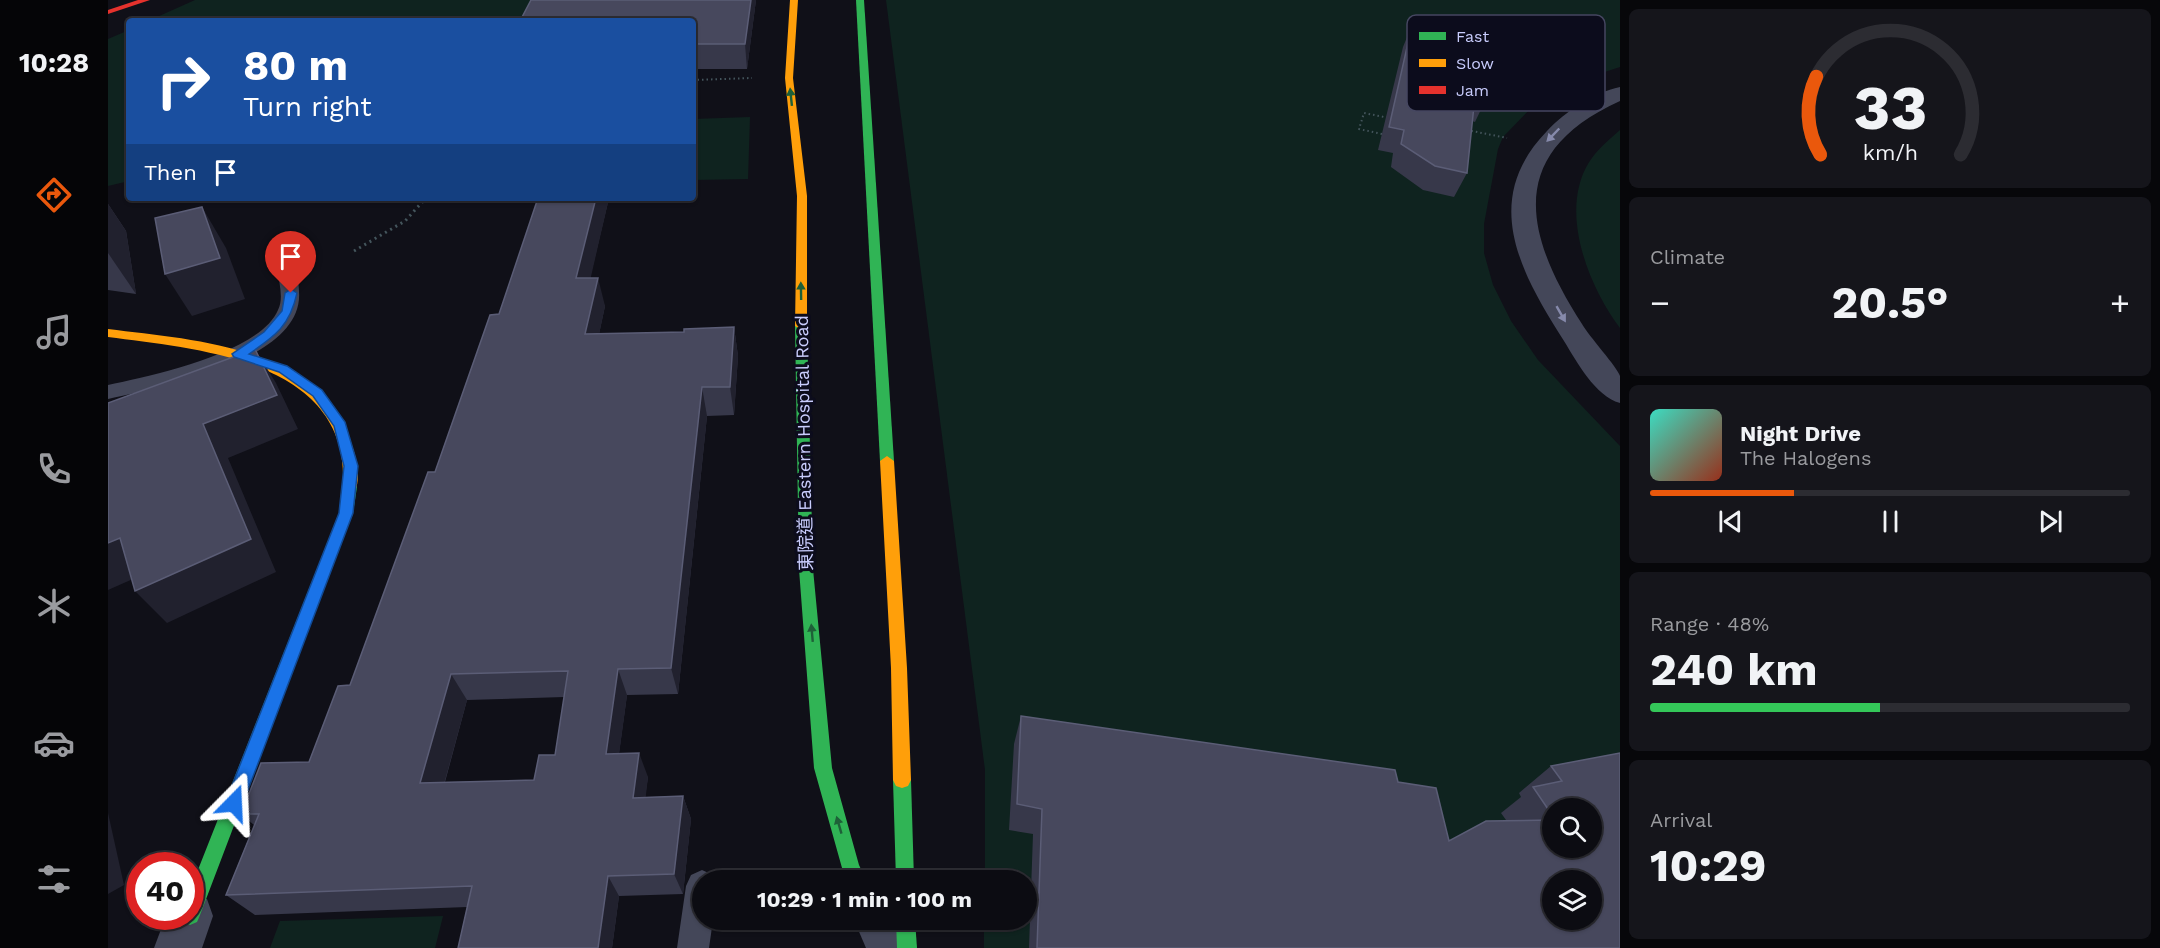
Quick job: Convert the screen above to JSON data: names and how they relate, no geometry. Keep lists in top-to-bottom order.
{
  "streets": {
    "street": ["東院道 Eastern Hospital Road"]
  },
  "legend": ["Fast", "Slow", "Jam"],
  "page": {
    "tabs": "10:28",
    "turn": ["80 m", "Turn right"],
    "then": "Then",
    "tile": [
      "Climate",
      ["Range · 48%", "240 km"],
      ["Arrival", "10:29"]
    ],
    "heat": ["−", "20.5°", "+"],
    "song": ["Night Drive", "The Halogens"],
    "limit": "40",
    "trip": "10:29 · 1 min · 100 m",
    "gauge": ["33", "km/h"]
  }
}
